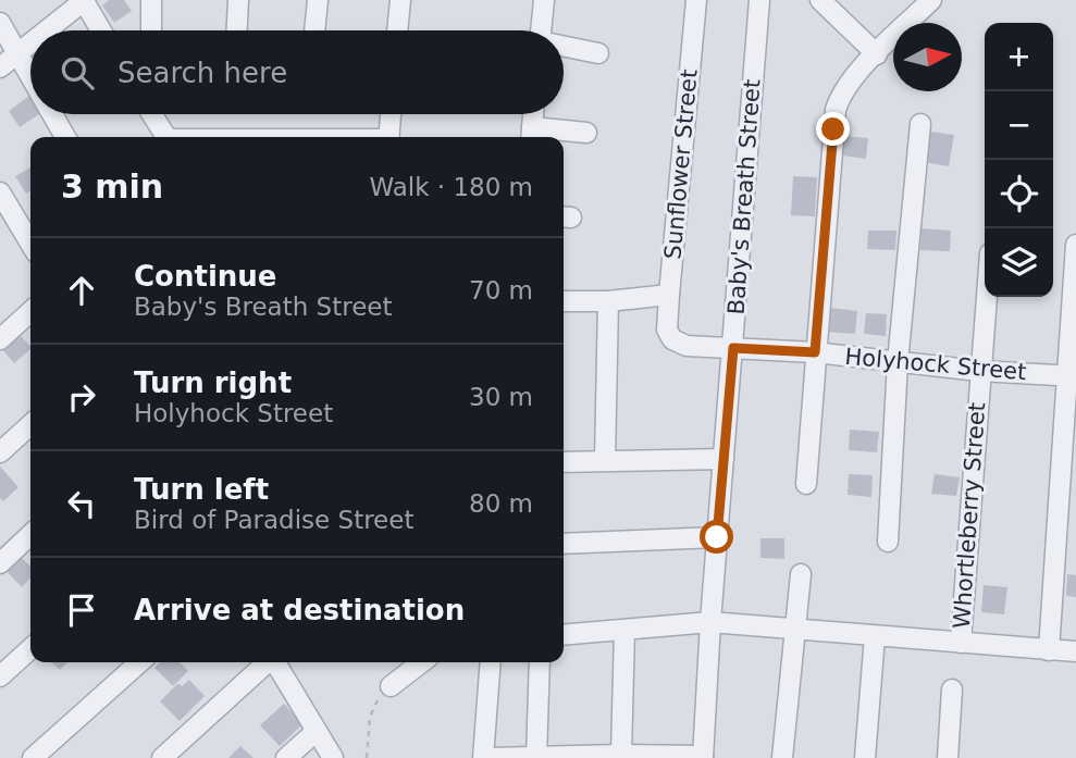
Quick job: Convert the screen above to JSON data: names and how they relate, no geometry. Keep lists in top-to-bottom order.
{
  "streets": {
    "street": [
      "Sunflower Street",
      "Baby's Breath Street",
      "Holyhock Street",
      "Whortleberry Street"
    ]
  },
  "crossings": [
    ["Sunflower Street", "Holyhock Street"],
    ["Baby's Breath Street", "Holyhock Street"],
    ["Holyhock Street", "Whortleberry Street"]
  ],
  "north": "right",
  "page": {
    "map_buttons": ["+", "−"],
    "search": "Search here",
    "heading": ["3 min", "Walk · 180 m"],
    "list": [
      ["Continue", "Baby's Breath Street", "70 m"],
      ["Turn right", "Holyhock Street", "30 m"],
      ["Turn left", "Bird of Paradise Street", "80 m"],
      "Arrive at destination"
    ]
  }
}
